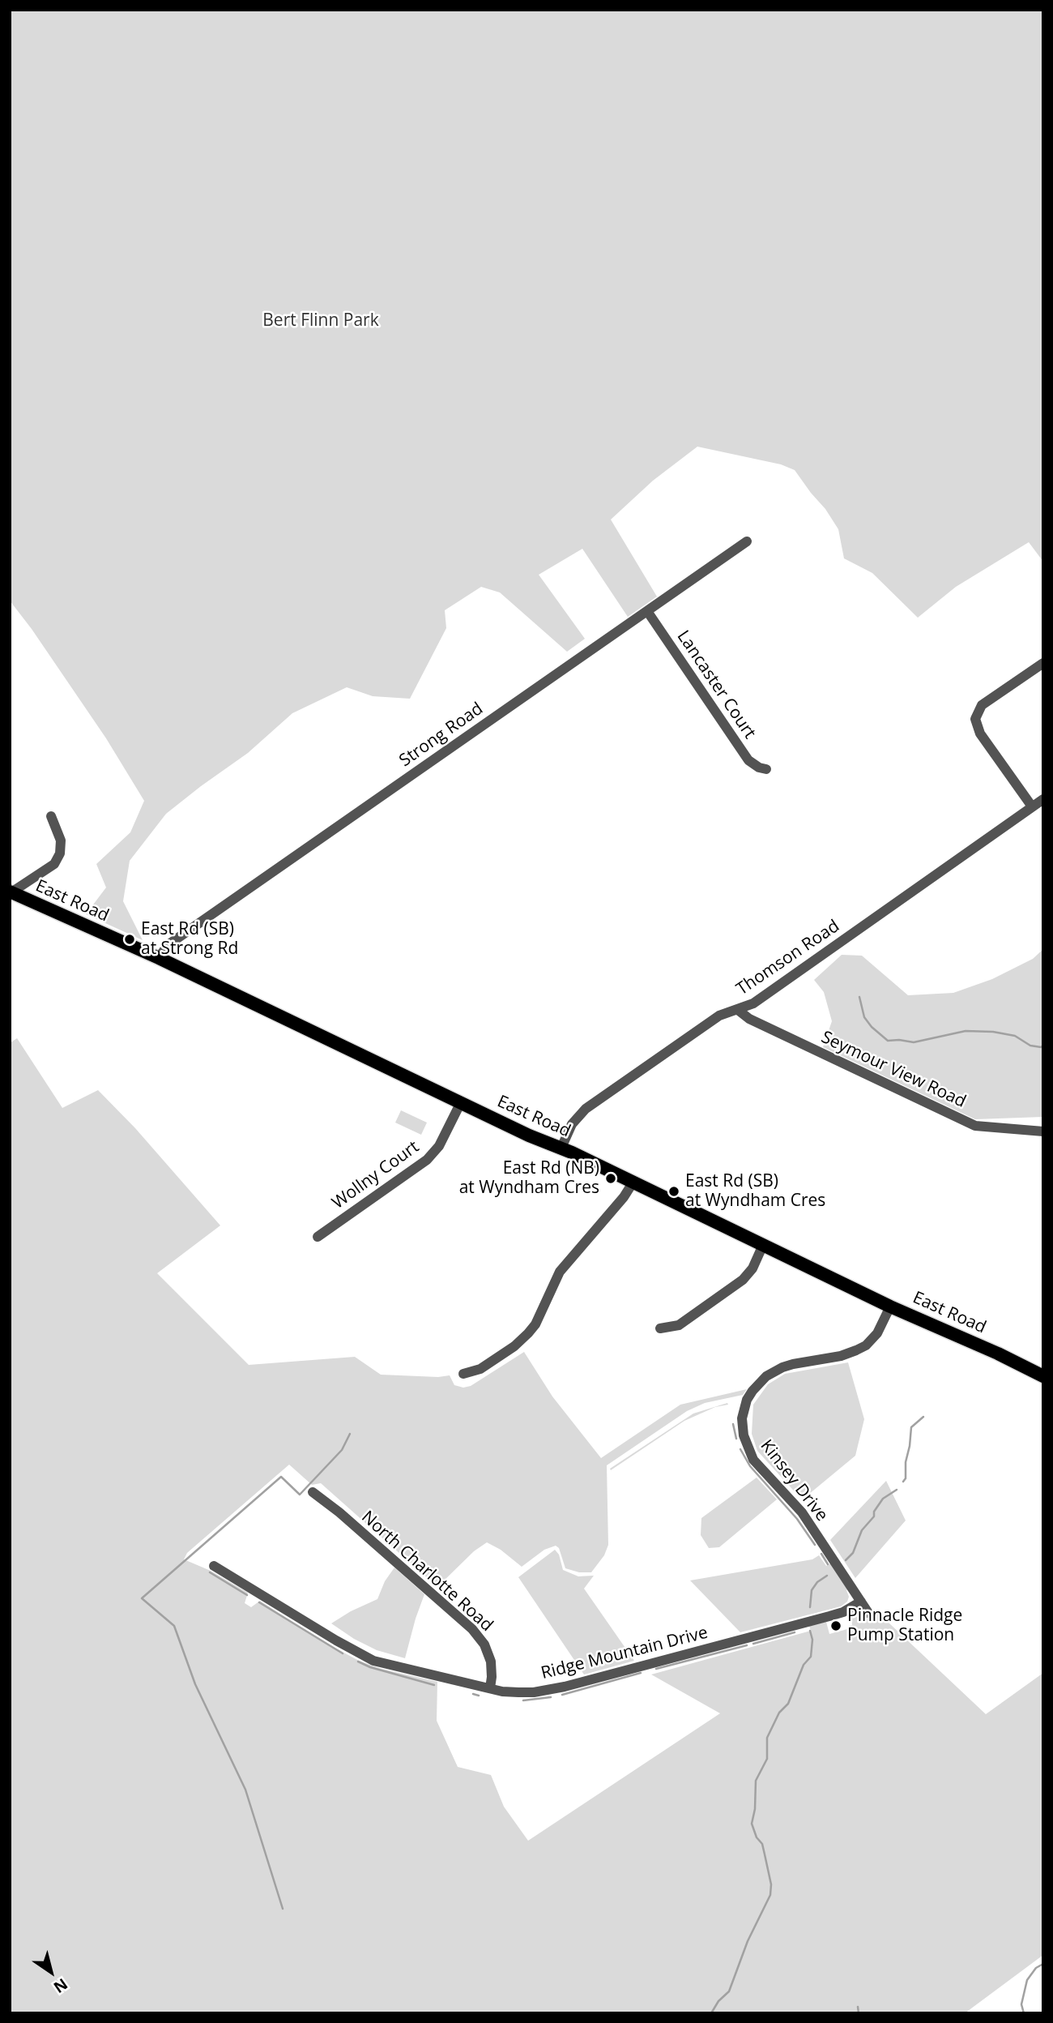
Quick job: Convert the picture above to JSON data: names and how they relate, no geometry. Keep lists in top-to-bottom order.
{
  "streets": {
    "main road": ["East Road"],
    "street": [
      "Lancaster Court",
      "Strong Road",
      "Thomson Road",
      "Seymour View Road",
      "Wollny Court",
      "Kinsey Drive",
      "North Charlotte Road",
      "Ridge Mountain Drive"
    ]
  },
  "crossings": [
    ["Lancaster Court", "Strong Road"],
    ["Strong Road", "East Road"],
    ["East Road", "Thomson Road"],
    ["East Road", "Wollny Court"],
    ["East Road", "Kinsey Drive"],
    ["Thomson Road", "Seymour View Road"],
    ["Kinsey Drive", "Ridge Mountain Drive"],
    ["North Charlotte Road", "Ridge Mountain Drive"]
  ],
  "parks": ["Bert Flinn Park"],
  "places": [
    "East Rd (SB) at Strong Rd",
    "East Rd (NB) at Wyndham Cres",
    "East Rd (SB) at Wyndham Cres",
    "Pinnacle Ridge Pump Station"
  ],
  "north": "bottom right"
}
